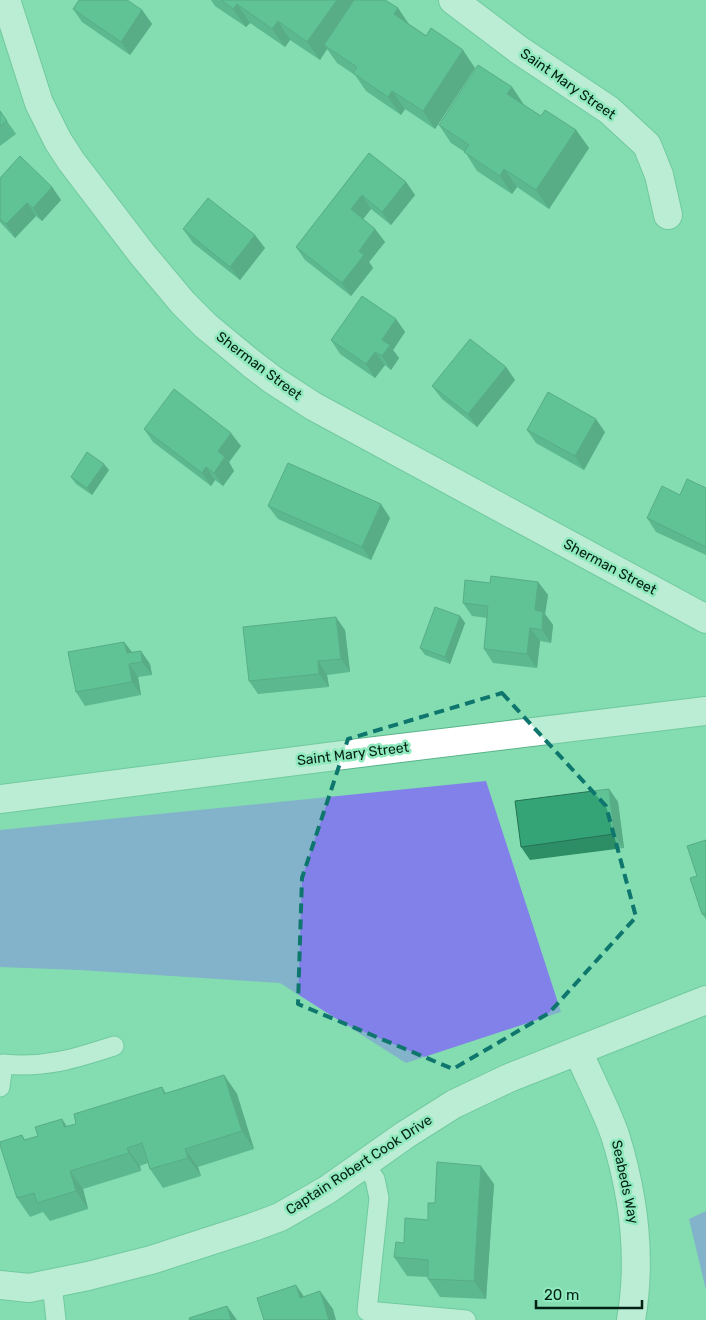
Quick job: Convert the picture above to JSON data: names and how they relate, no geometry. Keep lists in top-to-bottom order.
{
  "streets": {
    "street": [
      "Saint Mary Street",
      "Sherman Street",
      "Captain Robert Cook Drive",
      "Seabeds Way"
    ]
  },
  "crossings": [
    ["Captain Robert Cook Drive", "Seabeds Way"]
  ],
  "scale_bar": "20 m"
}
